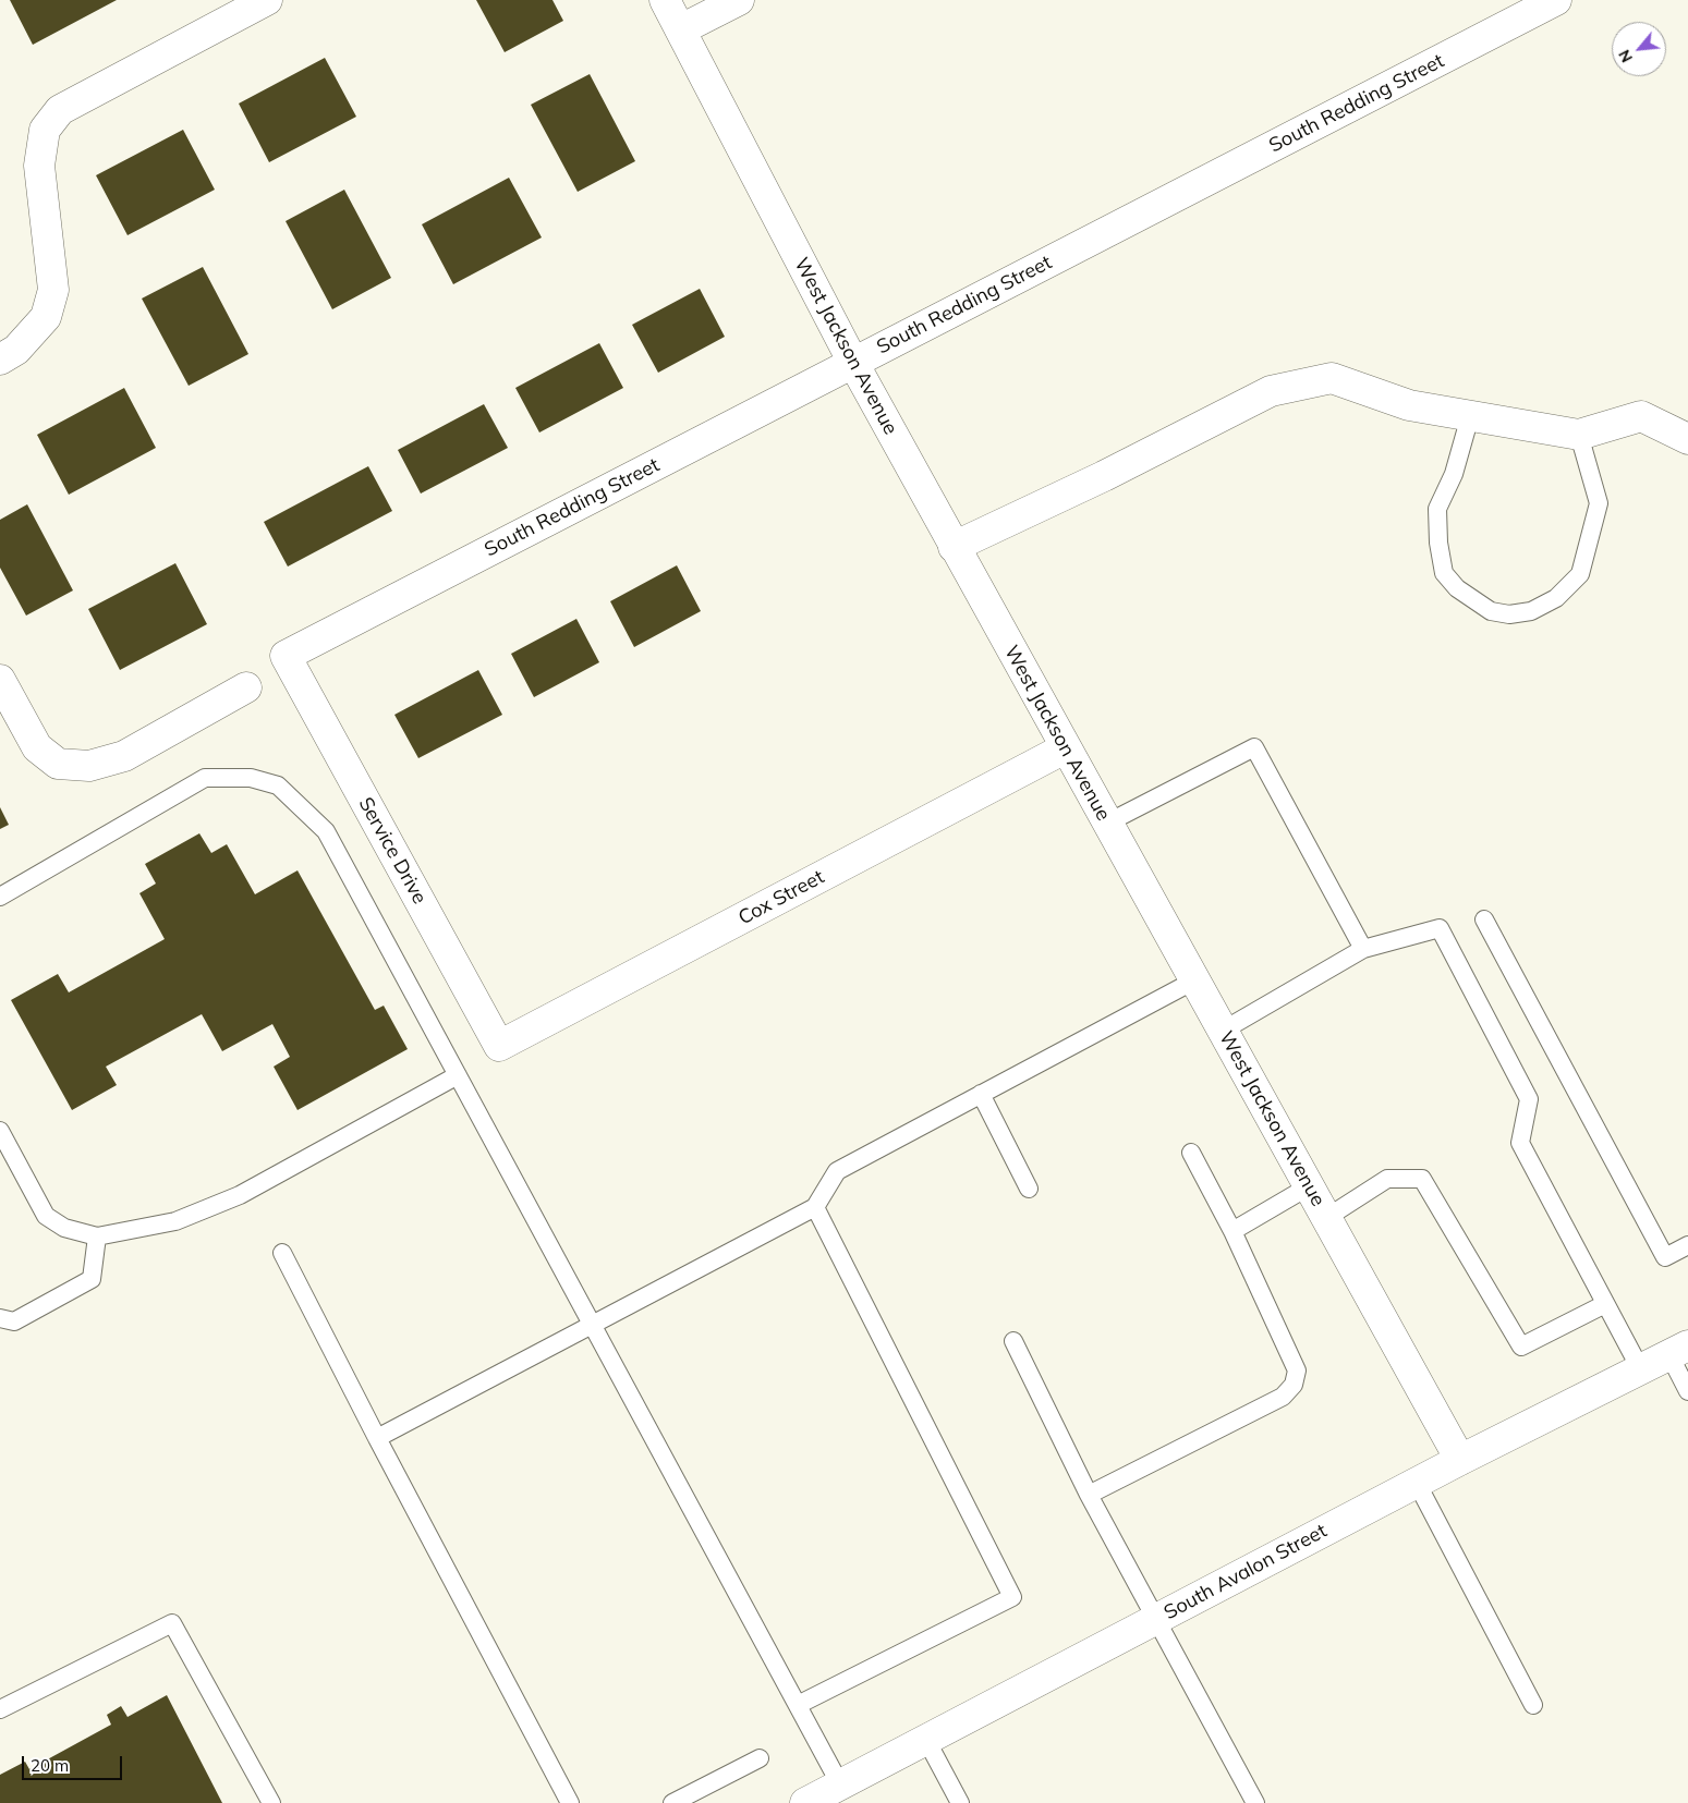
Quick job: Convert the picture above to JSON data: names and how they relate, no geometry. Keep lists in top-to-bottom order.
{
  "streets": {
    "street": [
      "South Redding Street",
      "West Jackson Avenue",
      "Service Drive",
      "Cox Street",
      "South Avalon Street"
    ]
  },
  "crossings": [
    ["South Redding Street", "West Jackson Avenue"],
    ["South Redding Street", "Service Drive"],
    ["West Jackson Avenue", "Cox Street"],
    ["West Jackson Avenue", "South Avalon Street"],
    ["Service Drive", "Cox Street"]
  ],
  "scale_bar": "20 m",
  "north": "bottom left"
}
